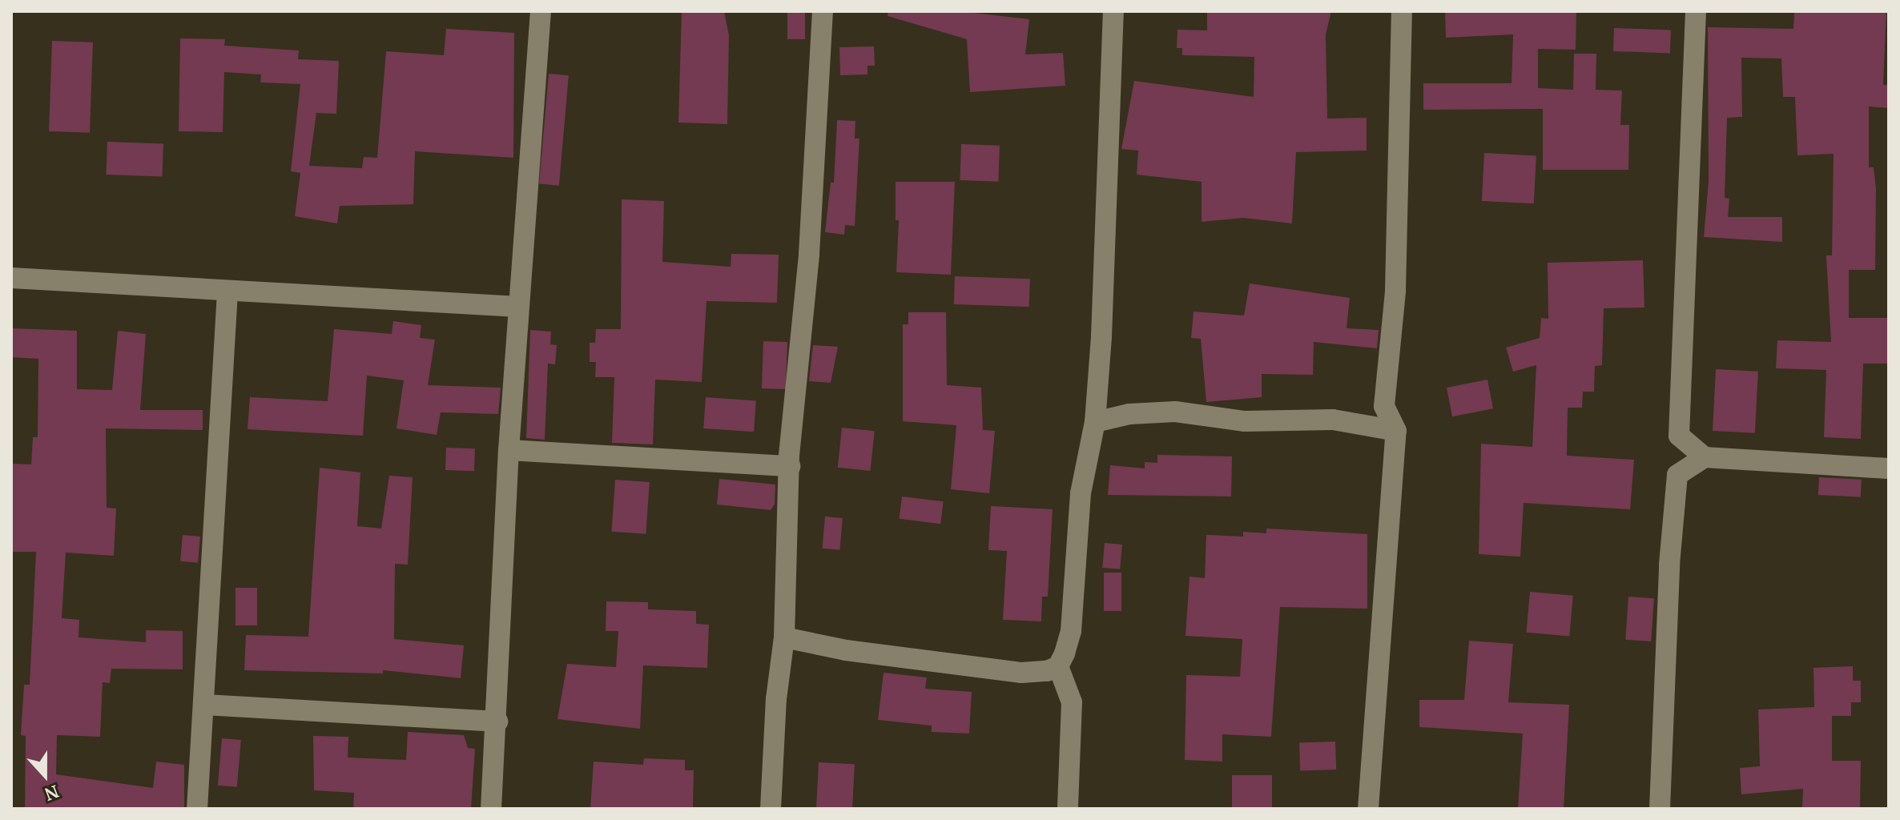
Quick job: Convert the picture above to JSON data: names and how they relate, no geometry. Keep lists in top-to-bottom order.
{
  "north": "bottom"
}
